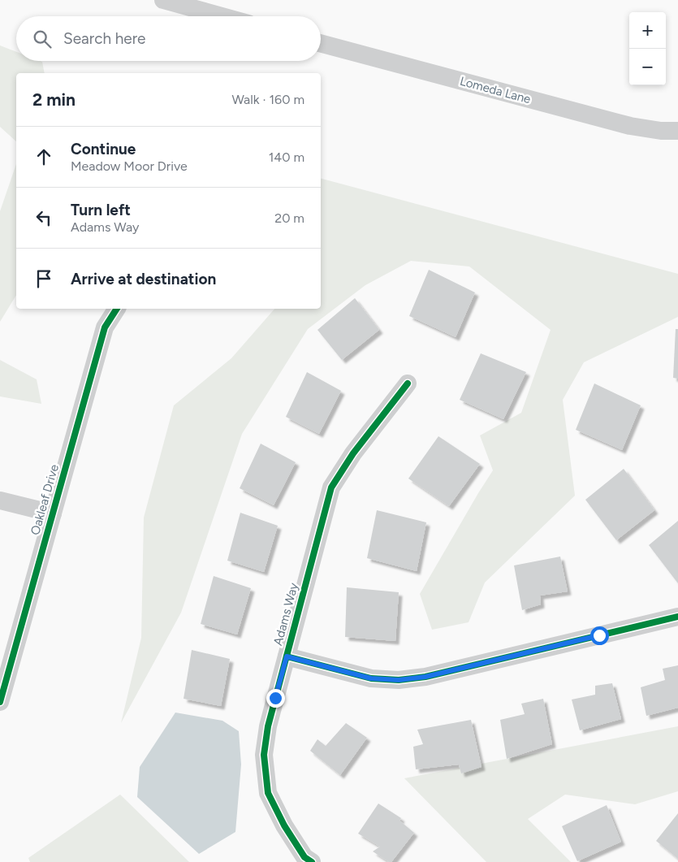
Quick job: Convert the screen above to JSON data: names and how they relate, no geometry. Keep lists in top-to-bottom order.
{
  "streets": {
    "street": ["Lomeda Lane", "Oakleaf Drive", "Adams Way"]
  },
  "page": {
    "map_buttons": ["+", "−"],
    "search": "Search here",
    "heading": ["2 min", "Walk · 160 m"],
    "list": [
      ["Continue", "Meadow Moor Drive", "140 m"],
      ["Turn left", "Adams Way", "20 m"],
      "Arrive at destination"
    ]
  }
}
